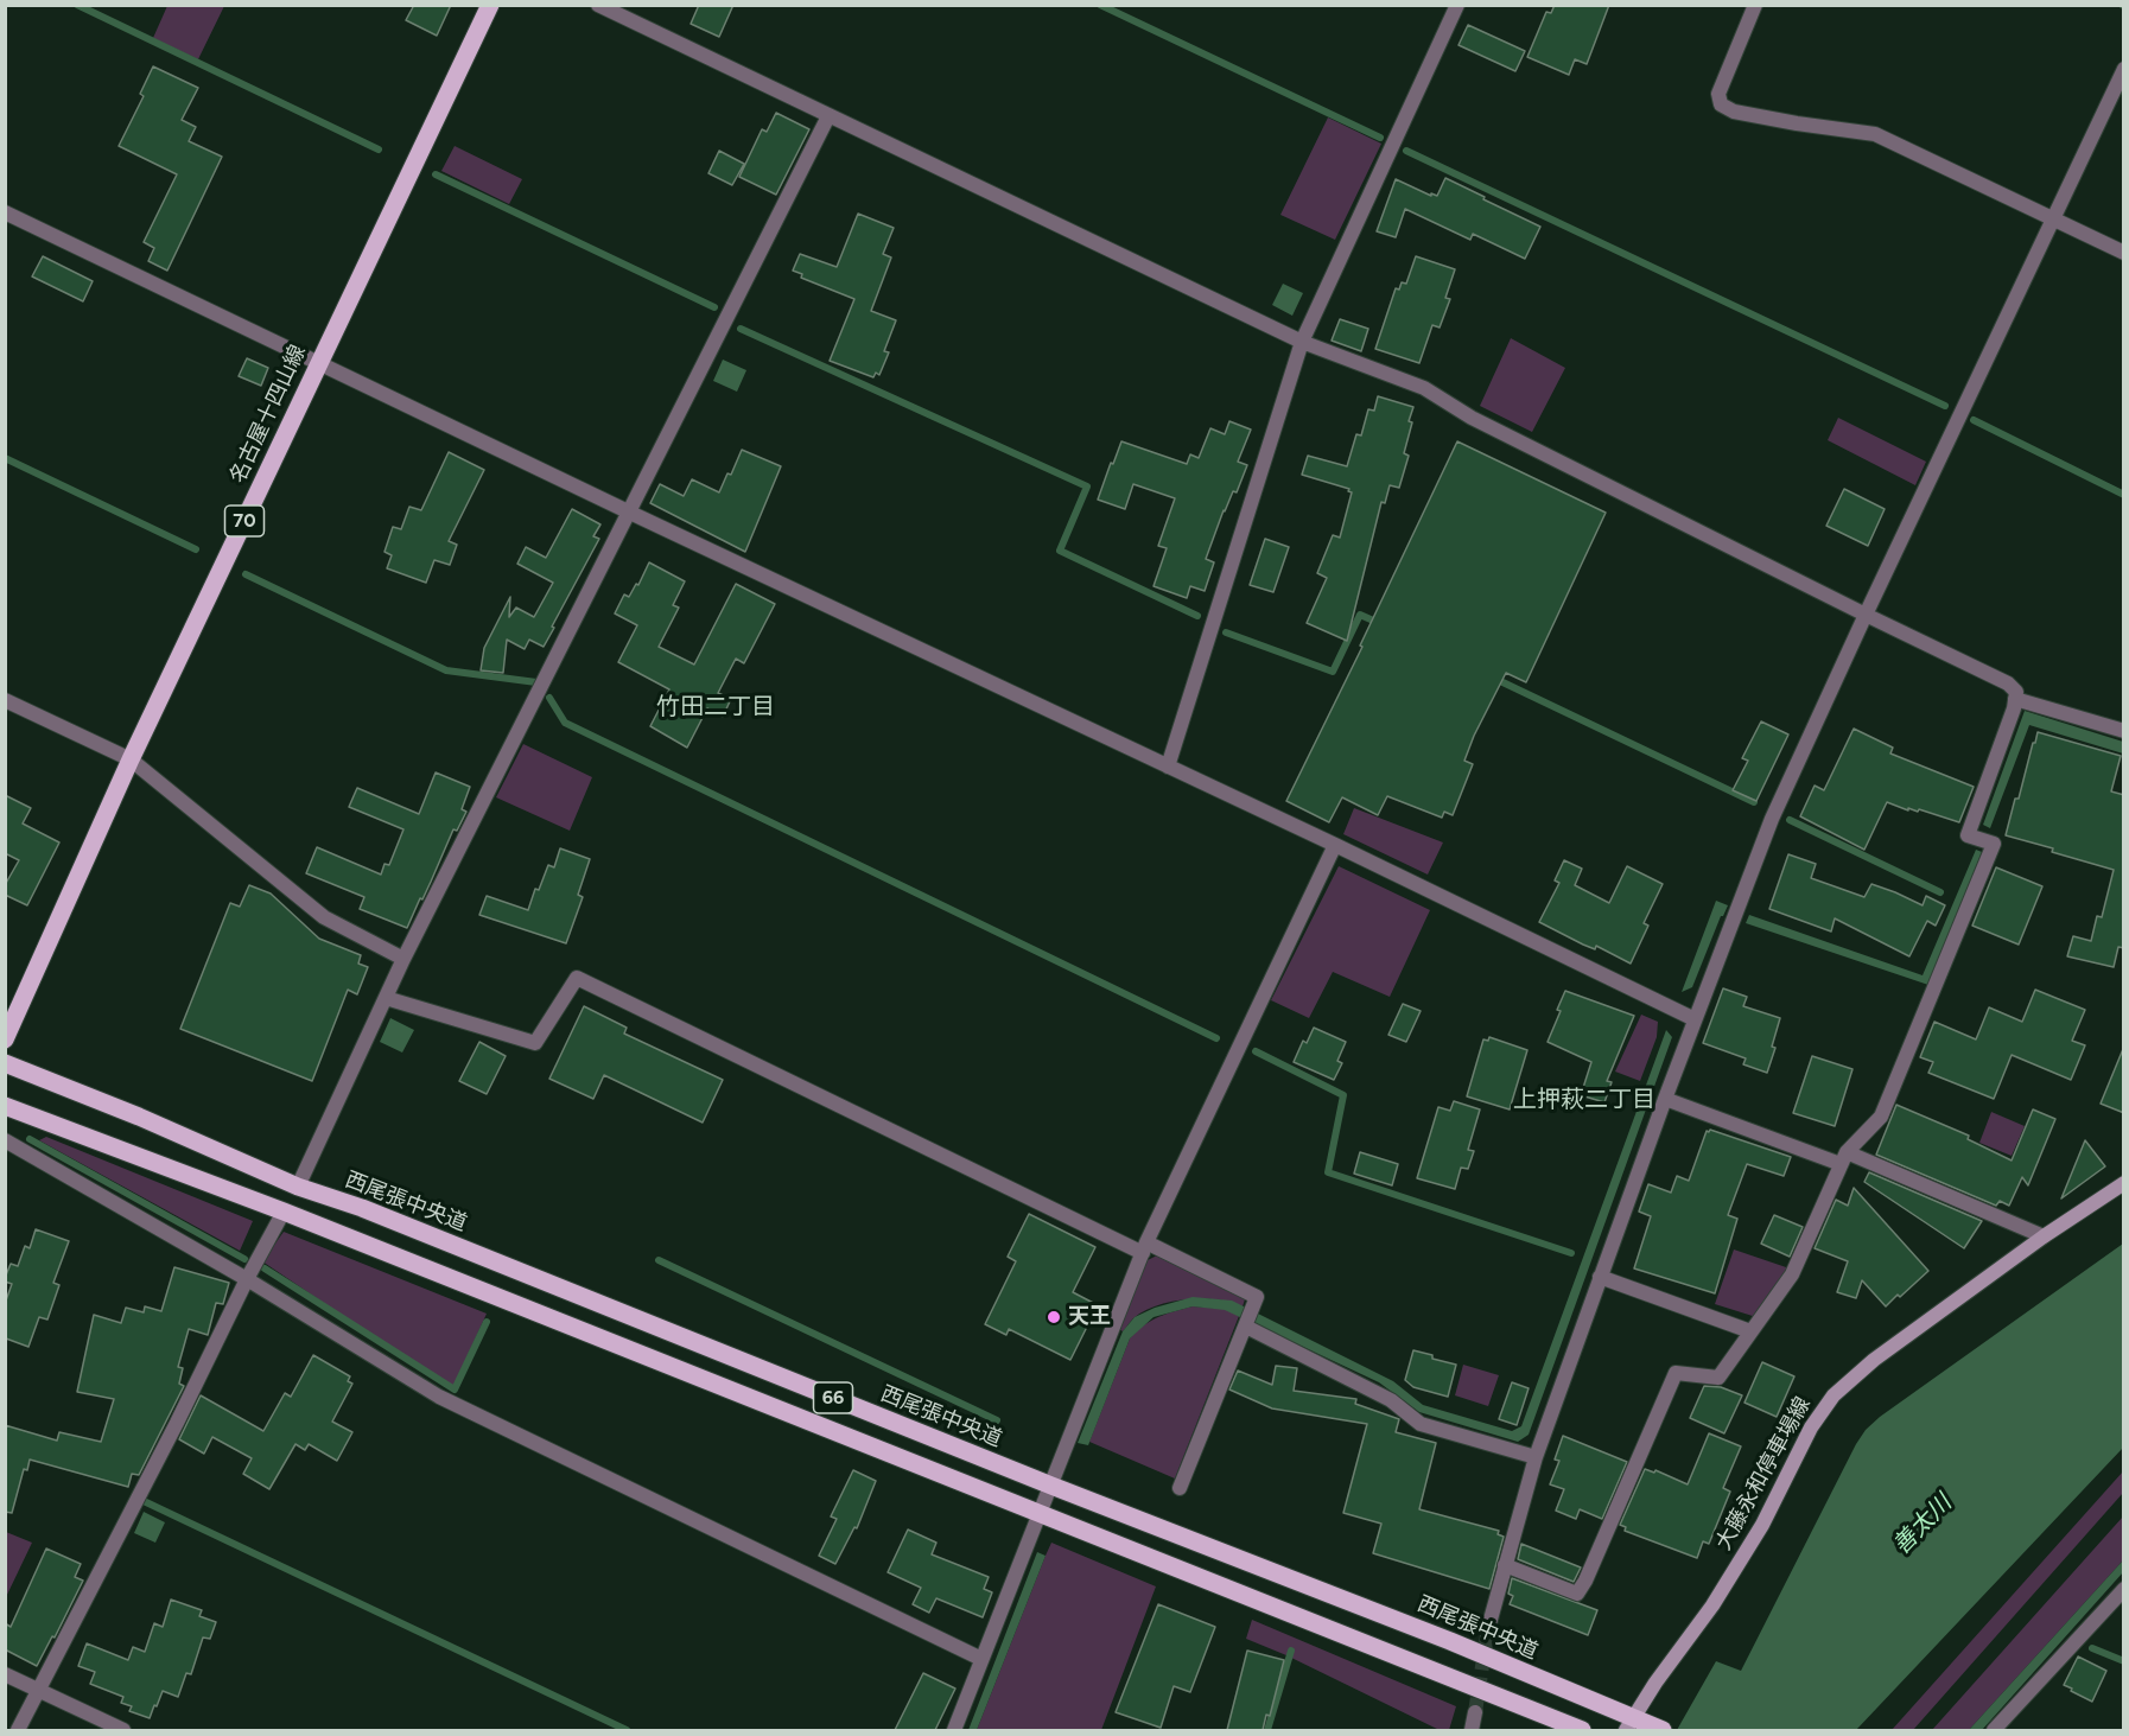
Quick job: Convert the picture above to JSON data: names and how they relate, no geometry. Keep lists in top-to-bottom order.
{
  "streets": {
    "main road": [
      "名古屋十四山線",
      "70",
      "西尾張中央道",
      "66",
      "大藤永和停車場線"
    ]
  },
  "crossings": [
    ["西尾張中央道", "大藤永和停車場線"]
  ],
  "districts": ["竹田二丁目", "上押萩二丁目"],
  "water": ["善太川"],
  "places": ["天王"]
}
